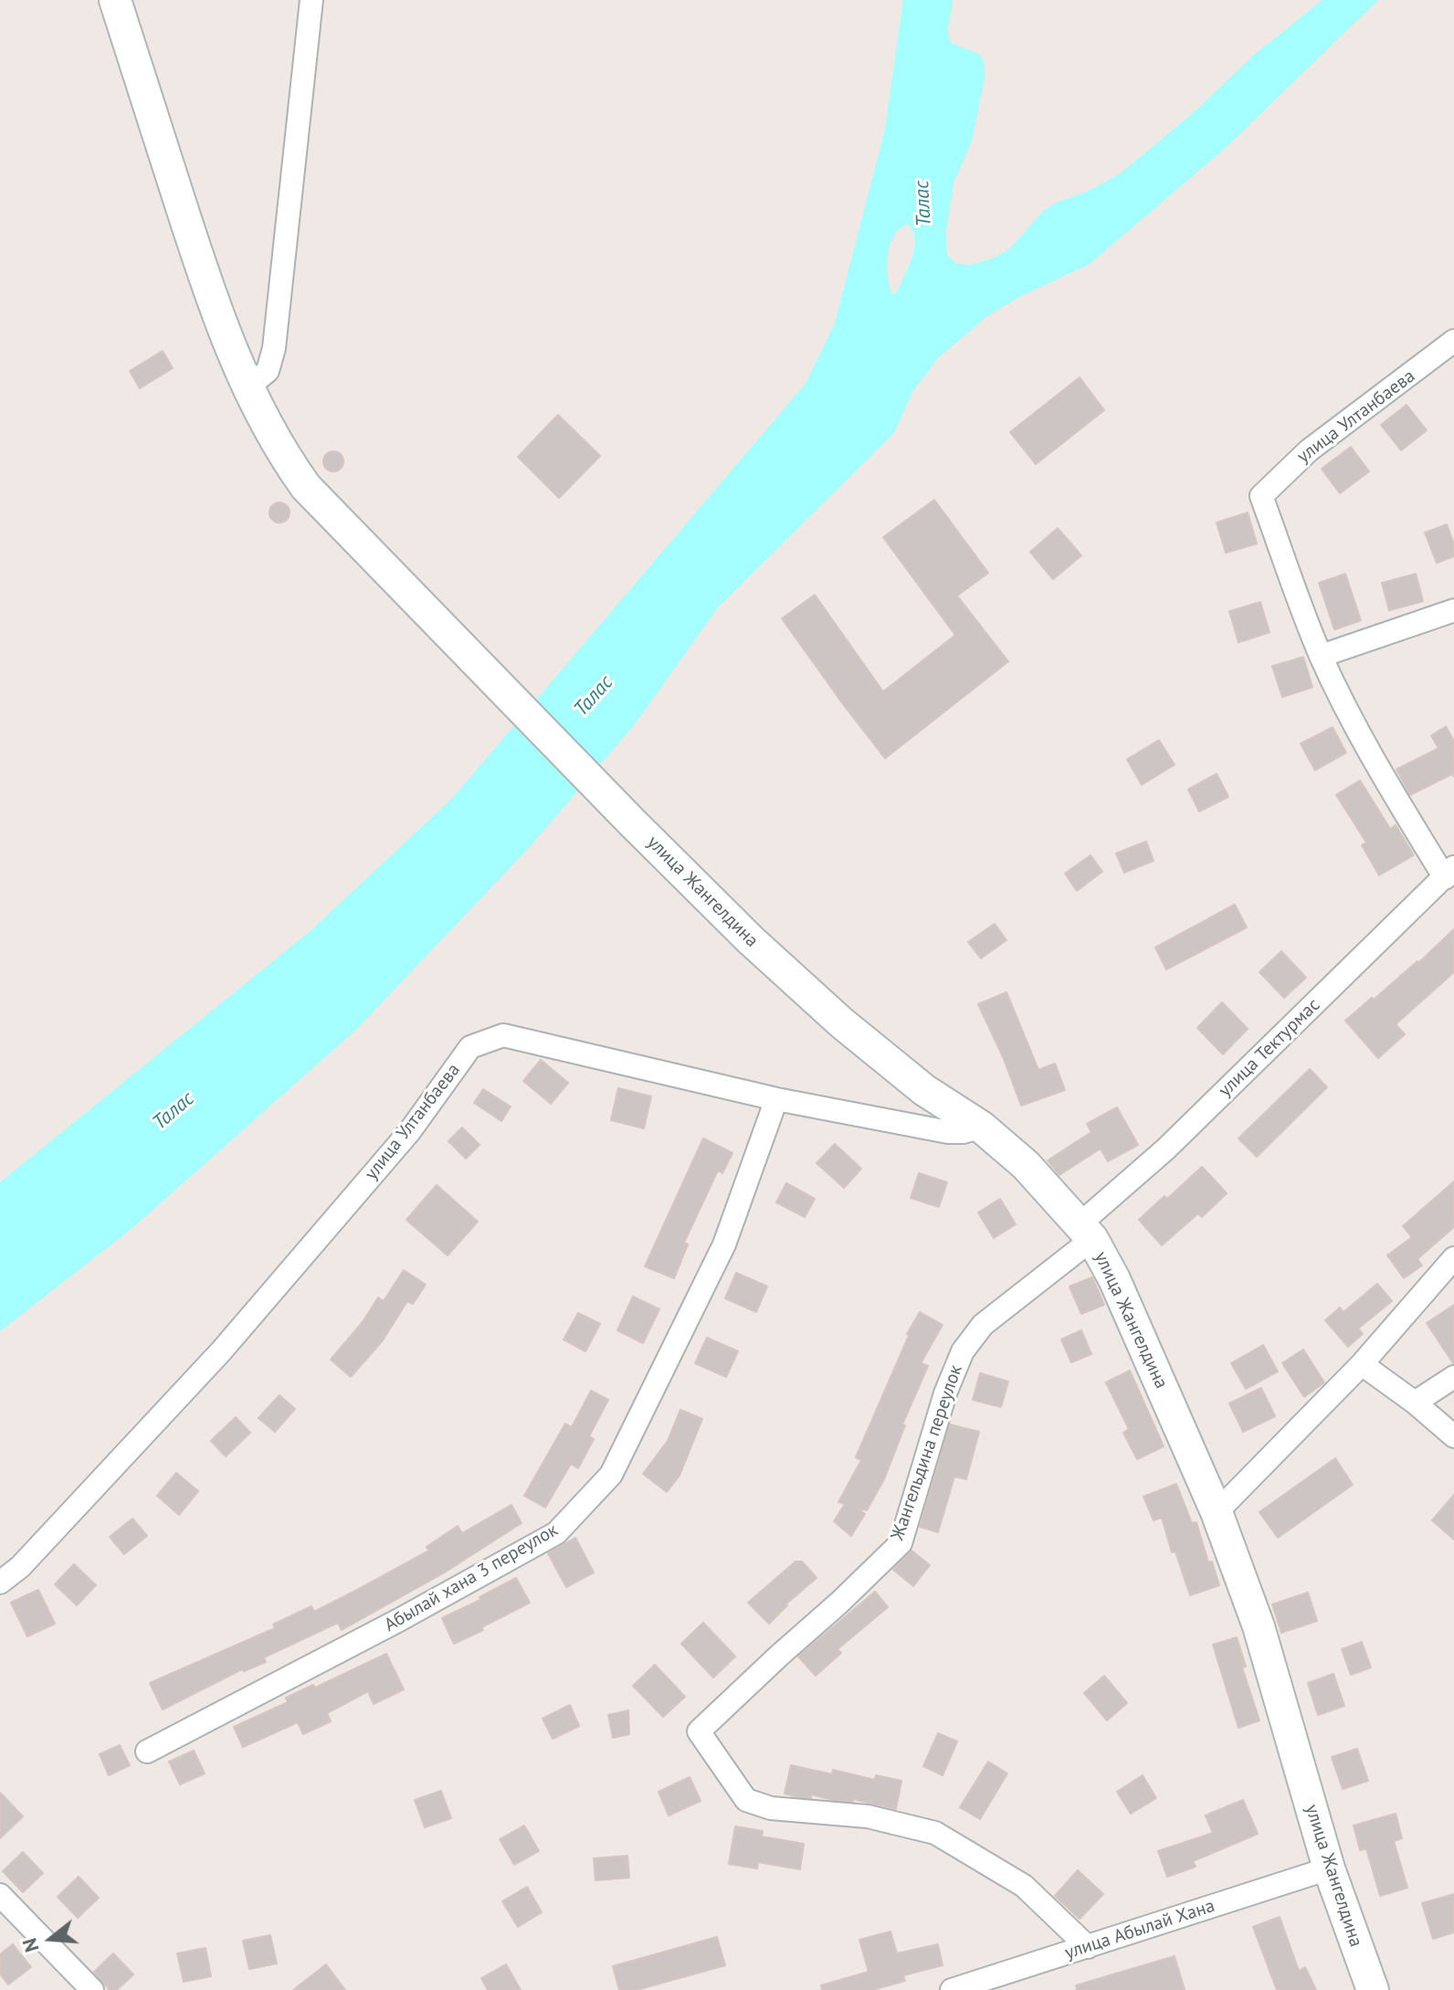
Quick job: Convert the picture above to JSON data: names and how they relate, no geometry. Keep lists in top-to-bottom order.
{
  "streets": {
    "street": [
      "улица Ултанбаева",
      "улица Жангелдина",
      "улица Тектурмас",
      "Жангельдина переулок",
      "Абылай хана 3 переулок",
      "улица Абылай Хана"
    ]
  },
  "crossings": [
    ["улица Ултанбаева", "улица Жангелдина"],
    ["улица Ултанбаева", "Абылай хана 3 переулок"],
    ["улица Жангелдина", "улица Тектурмас"],
    ["улица Жангелдина", "Жангельдина переулок"],
    ["улица Жангелдина", "улица Абылай Хана"],
    ["улица Тектурмас", "Жангельдина переулок"],
    ["Жангельдина переулок", "улица Абылай Хана"]
  ],
  "water": ["Талас"],
  "north": "left"
}
